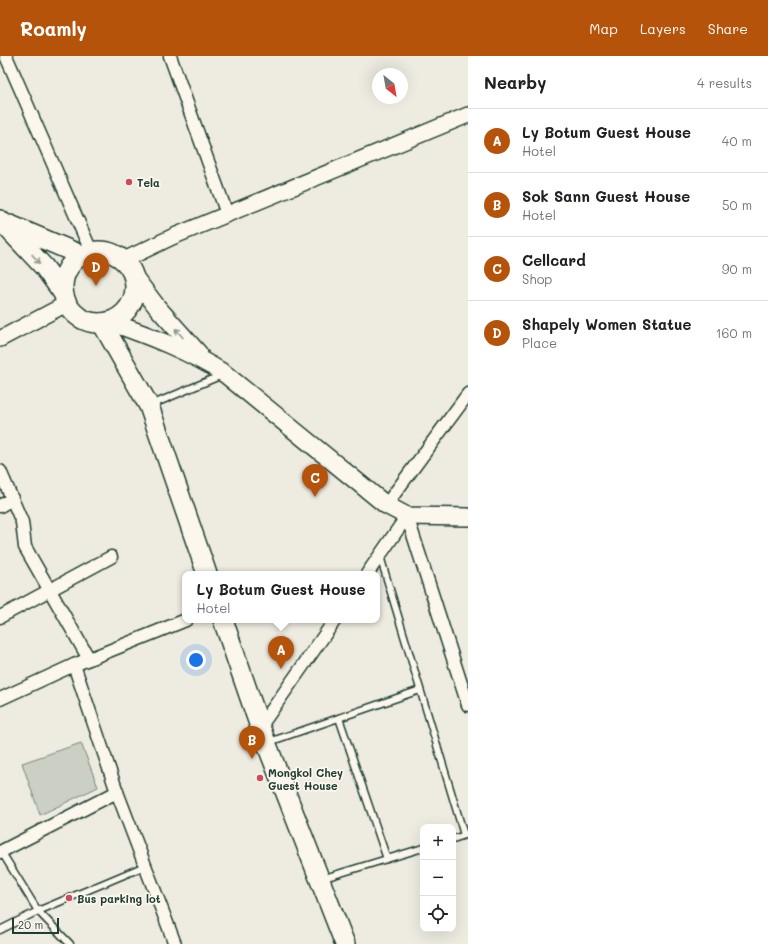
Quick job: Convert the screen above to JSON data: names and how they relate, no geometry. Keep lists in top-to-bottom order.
{
  "places": ["Tela", "Mongkol Chey Guest House", "Bus parking lot"],
  "scale_bar": "20 m",
  "north": "bottom right",
  "page": {
    "header": "Roamly",
    "nav": ["Map", "Layers", "Share"],
    "heading": ["Nearby", "4 results"],
    "list": [
      {
        "mark": "A",
        "name": "Ly Botum Guest House",
        "note": "Hotel",
        "value": "40 m"
      },
      {
        "mark": "B",
        "name": "Sok Sann Guest House",
        "note": "Hotel",
        "value": "50 m"
      },
      {
        "mark": "C",
        "name": "Cellcard",
        "note": "Shop",
        "value": "90 m"
      },
      {
        "mark": "D",
        "name": "Shapely Women Statue",
        "note": "Place",
        "value": "160 m"
      }
    ],
    "pins": [
      "D",
      "C",
      "A",
      "B"
    ],
    "popup": ["Ly Botum Guest House", "Hotel"],
    "map_buttons": ["+", "−"],
    "scale": "20 m"
  }
}
